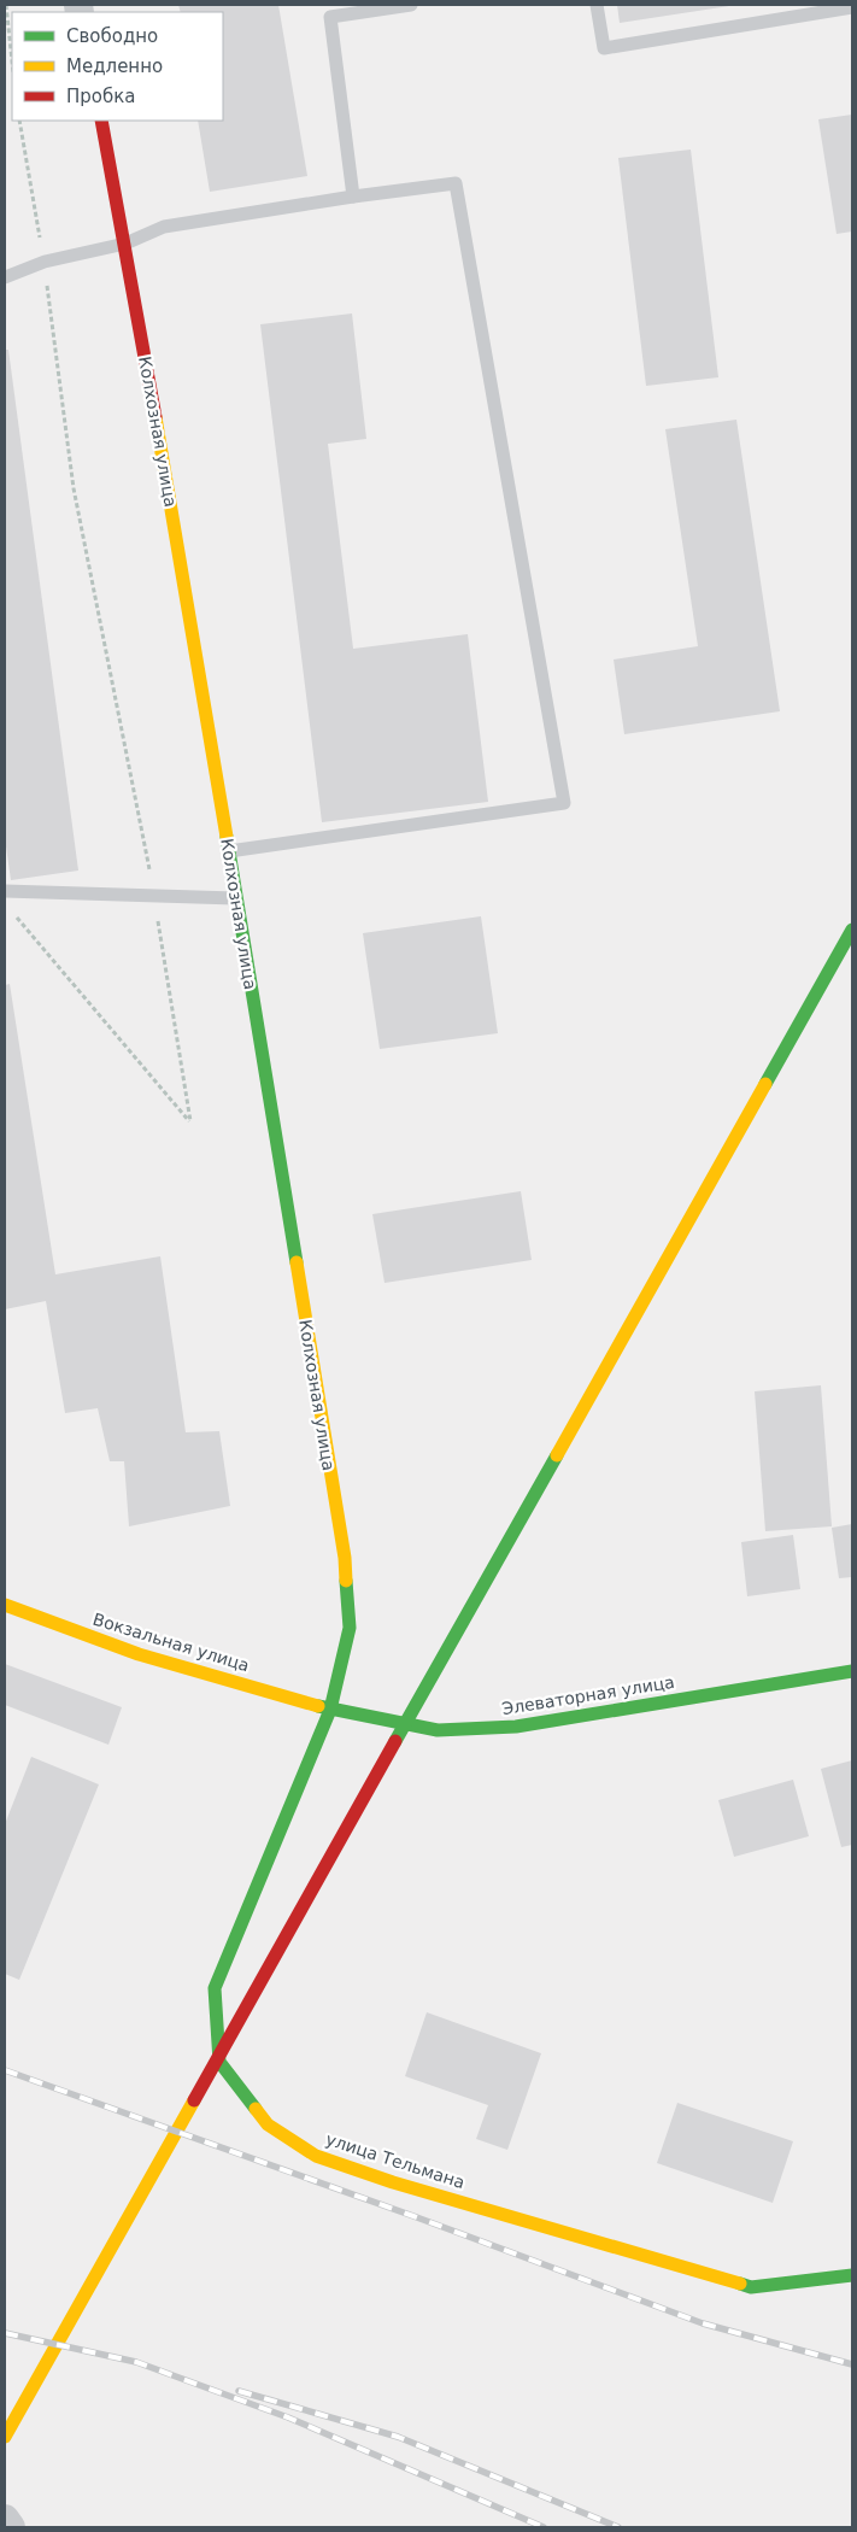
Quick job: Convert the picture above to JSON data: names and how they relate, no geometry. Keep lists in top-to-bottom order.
{
  "streets": {
    "street": [
      "Колхозная улица",
      "Вокзальная улица",
      "Элеваторная улица",
      "улица Тельмана"
    ]
  },
  "crossings": [
    ["Колхозная улица", "Вокзальная улица"],
    ["Колхозная улица", "Элеваторная улица"],
    ["Колхозная улица", "улица Тельмана"],
    ["Вокзальная улица", "Элеваторная улица"],
    ["Вокзальная улица", "улица Тельмана"],
    ["Элеваторная улица", "улица Тельмана"]
  ],
  "legend": ["Свободно", "Медленно", "Пробка"]
}
